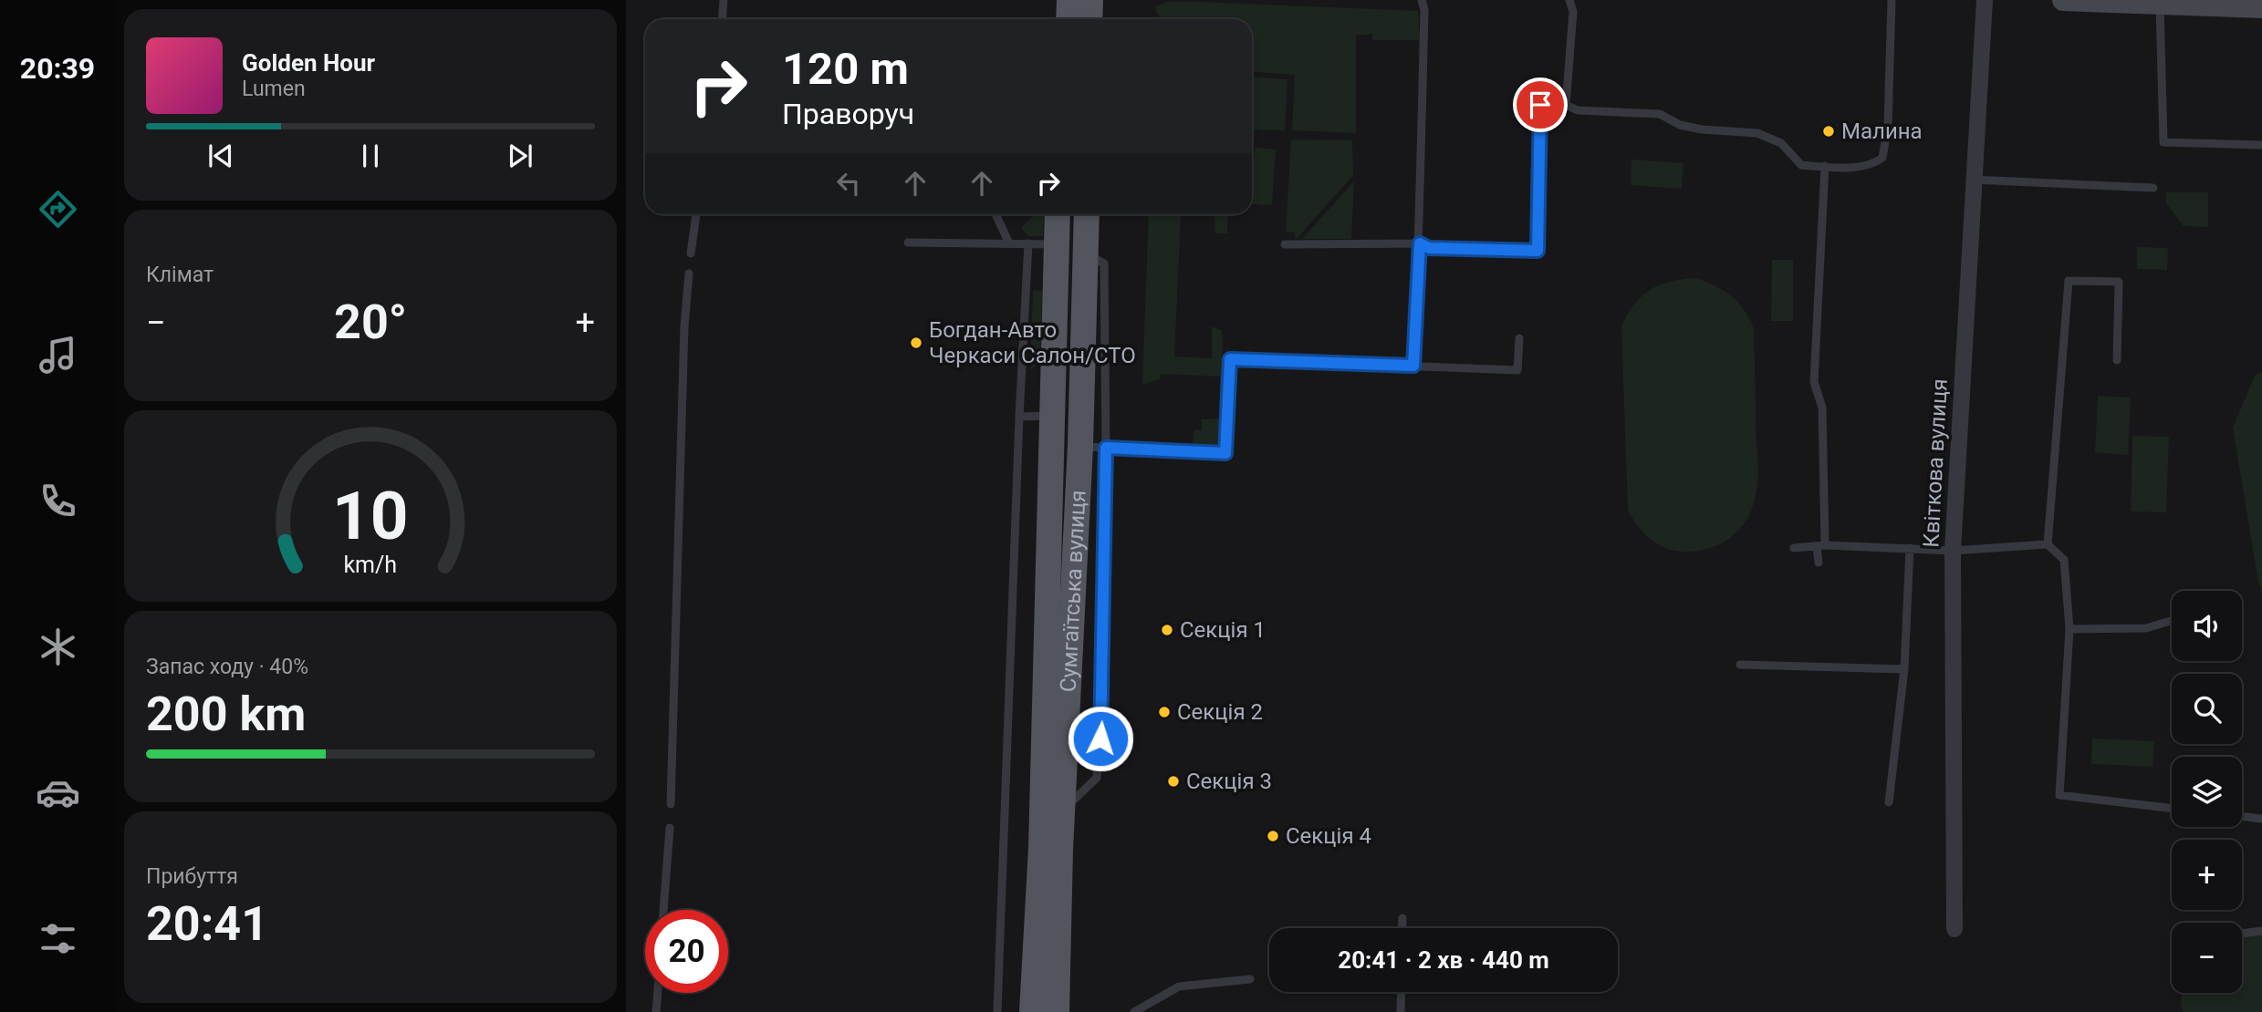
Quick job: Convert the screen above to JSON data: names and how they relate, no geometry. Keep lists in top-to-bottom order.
{
  "streets": {
    "main road": ["Сумгаїтська вулиця"],
    "street": ["Квіткова вулиця"]
  },
  "places": [
    "Малина",
    "Богдан-Авто Черкаси Салон/СТО",
    "Секція 1",
    "Секція 2",
    "Секція 3",
    "Секція 4"
  ],
  "page": {
    "tabs": "20:39",
    "turn": ["120 m", "Праворуч"],
    "song": ["Golden Hour", "Lumen"],
    "tile": [
      "Клімат",
      ["Запас ходу · 40%", "200 km"],
      ["Прибуття", "20:41"]
    ],
    "heat": ["−", "20°", "+"],
    "map_buttons": ["+", "−"],
    "limit": "20",
    "trip": "20:41 · 2 хв · 440 m",
    "gauge": ["10", "km/h"]
  }
}
